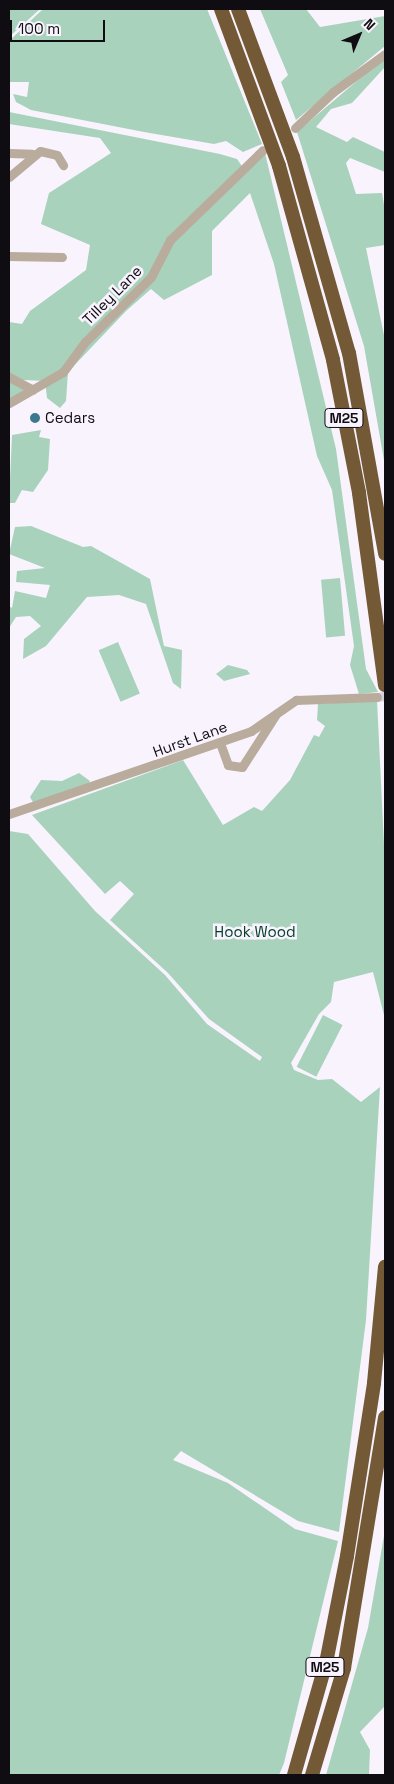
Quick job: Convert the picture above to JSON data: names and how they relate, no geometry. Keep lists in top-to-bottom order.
{
  "streets": {
    "highway": ["M25"],
    "street": ["Tilley Lane", "Hurst Lane"]
  },
  "crossings": [
    ["M25", "Hurst Lane"]
  ],
  "parks": ["Hook Wood"],
  "places": ["Cedars"],
  "scale_bar": "100 m",
  "north": "top right"
}
